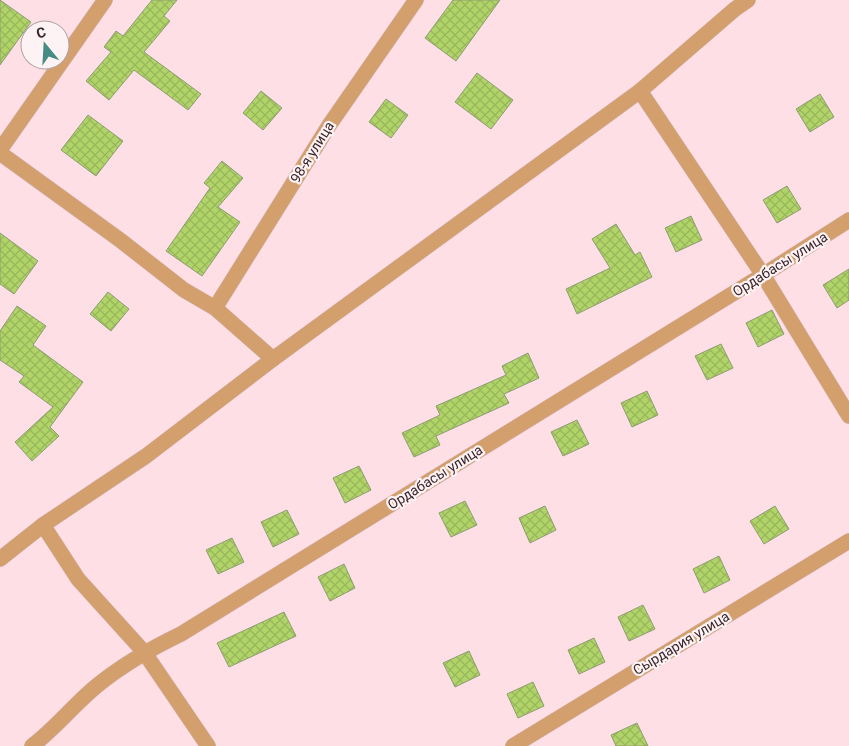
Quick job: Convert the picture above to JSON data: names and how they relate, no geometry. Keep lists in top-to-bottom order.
{
  "streets": {
    "street": ["98-я улица", "Ордабасы улица", "Сырдария улица"]
  },
  "north": "top"
}
